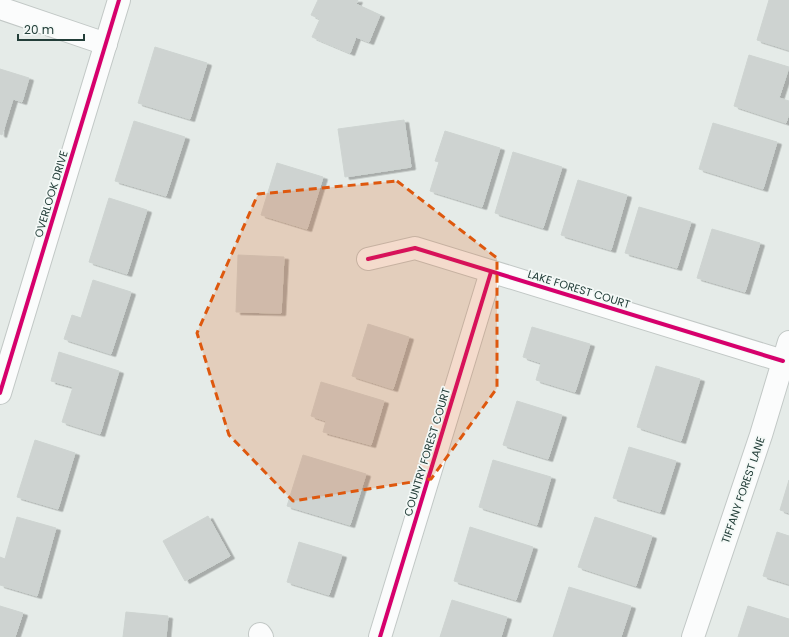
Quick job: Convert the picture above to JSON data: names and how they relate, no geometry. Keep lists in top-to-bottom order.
{
  "streets": {
    "street": [
      "OVERLOOK DRIVE",
      "LAKE FOREST COURT",
      "COUNTRY FOREST COURT",
      "TIFFANY FOREST LANE"
    ]
  },
  "crossings": [
    ["LAKE FOREST COURT", "COUNTRY FOREST COURT"],
    ["LAKE FOREST COURT", "TIFFANY FOREST LANE"]
  ],
  "scale_bar": "20 m"
}
